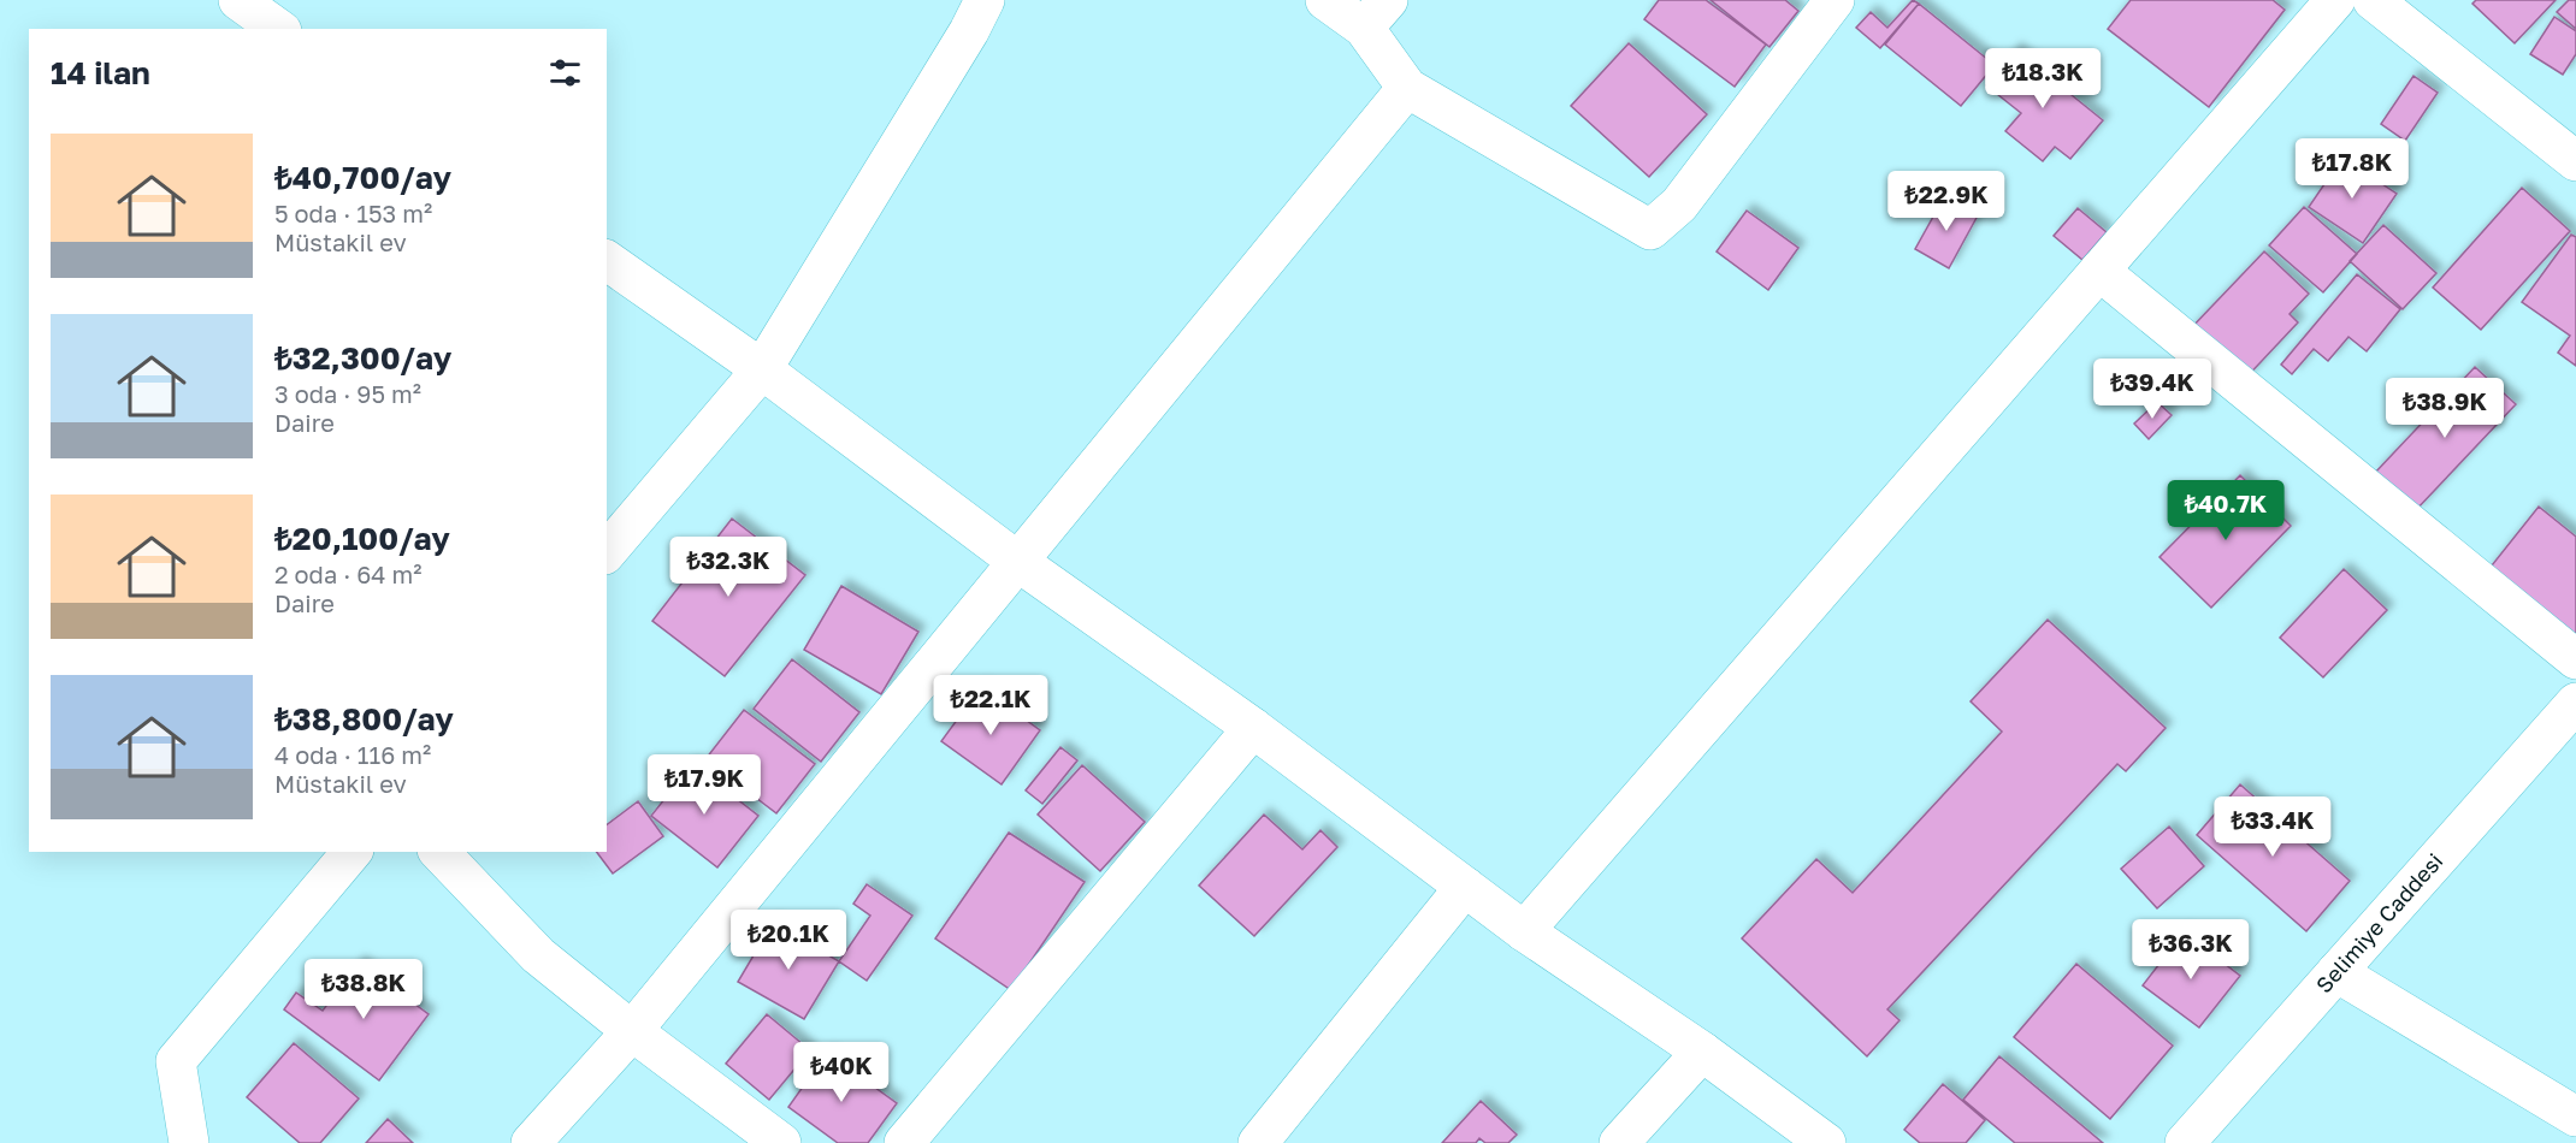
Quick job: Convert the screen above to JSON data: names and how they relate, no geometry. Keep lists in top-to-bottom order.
{
  "streets": {
    "street": ["Selimiye Caddesi"]
  },
  "page": {
    "heading": "14 ilan",
    "price": [
      "₺18.3K",
      "₺17.8K",
      "₺22.9K",
      "₺39.4K",
      "₺38.9K",
      "₺40.7K",
      "₺32.3K",
      "₺22.1K",
      "₺17.9K",
      "₺33.4K",
      "₺20.1K",
      "₺36.3K",
      "₺38.8K",
      "₺40K"
    ],
    "list": [
      {
        "name": "₺40,700/ay",
        "note": "5 oda · 153 m² · Müstakil ev"
      },
      {
        "name": "₺32,300/ay",
        "note": "3 oda · 95 m² · Daire"
      },
      {
        "name": "₺20,100/ay",
        "note": "2 oda · 64 m² · Daire"
      },
      {
        "name": "₺38,800/ay",
        "note": "4 oda · 116 m² · Müstakil ev"
      }
    ]
  }
}
